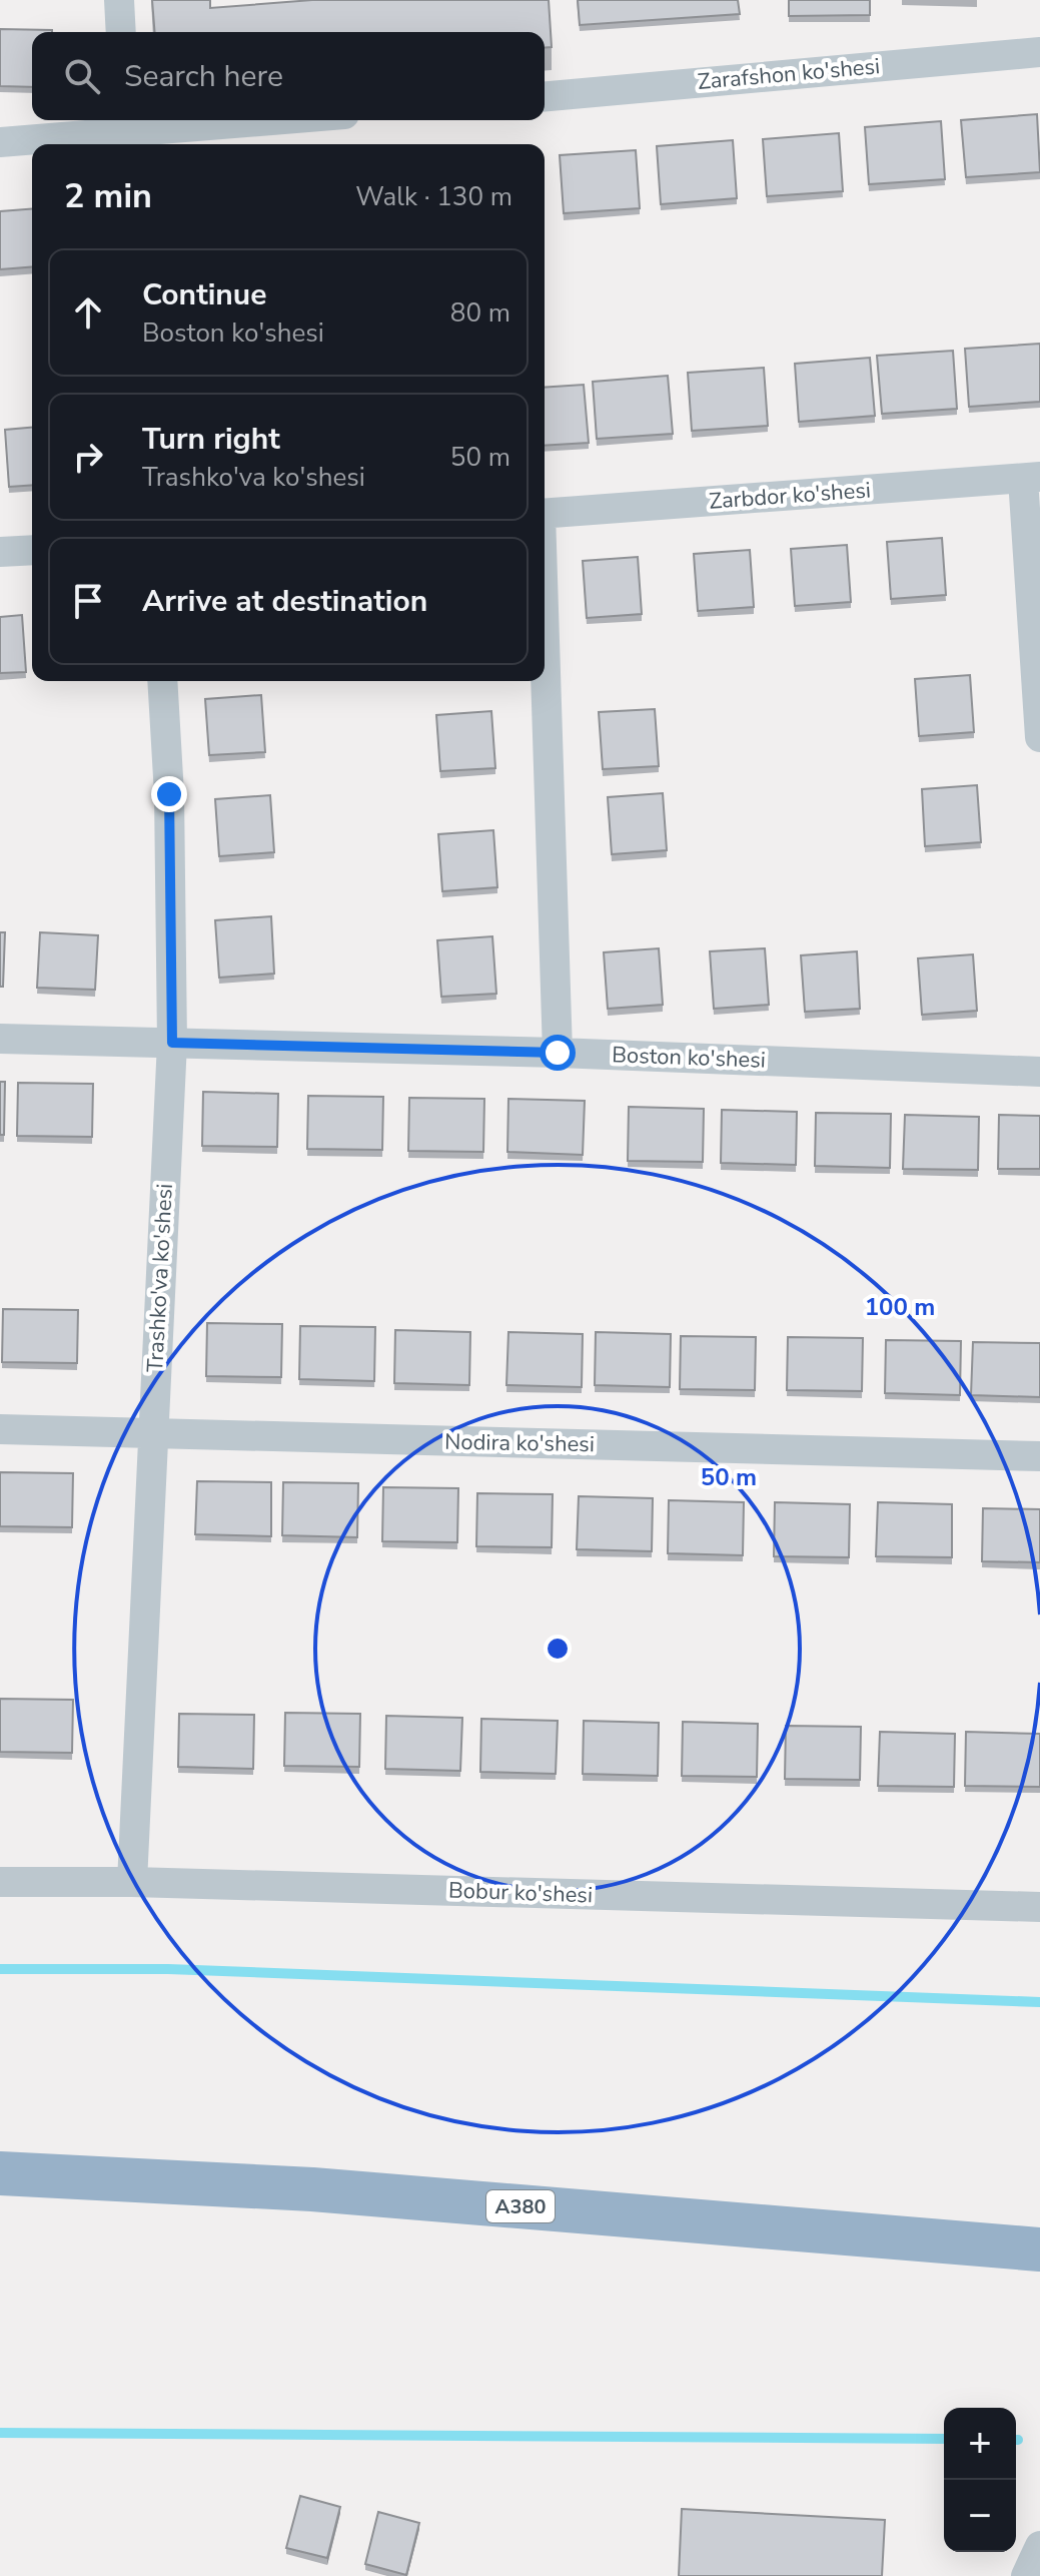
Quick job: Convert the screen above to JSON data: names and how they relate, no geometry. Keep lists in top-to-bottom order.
{
  "streets": {
    "highway": ["A380"],
    "street": [
      "Zarafshon ko'shesi",
      "Zarbdor ko'shesi",
      "Boston ko'shesi",
      "Trashko'va ko'shesi",
      "Nodira ko'shesi",
      "Bobur ko'shesi"
    ]
  },
  "crossings": [
    ["Boston ko'shesi", "Trashko'va ko'shesi"],
    ["Trashko'va ko'shesi", "Nodira ko'shesi"],
    ["Trashko'va ko'shesi", "Bobur ko'shesi"]
  ],
  "page": {
    "search": "Search here",
    "heading": ["2 min", "Walk · 130 m"],
    "list": [
      ["Continue", "Boston ko'shesi", "80 m"],
      ["Turn right", "Trashko'va ko'shesi", "50 m"],
      "Arrive at destination"
    ],
    "map_buttons": ["+", "−"]
  },
  "rings": ["100 m", "50 m"]
}
